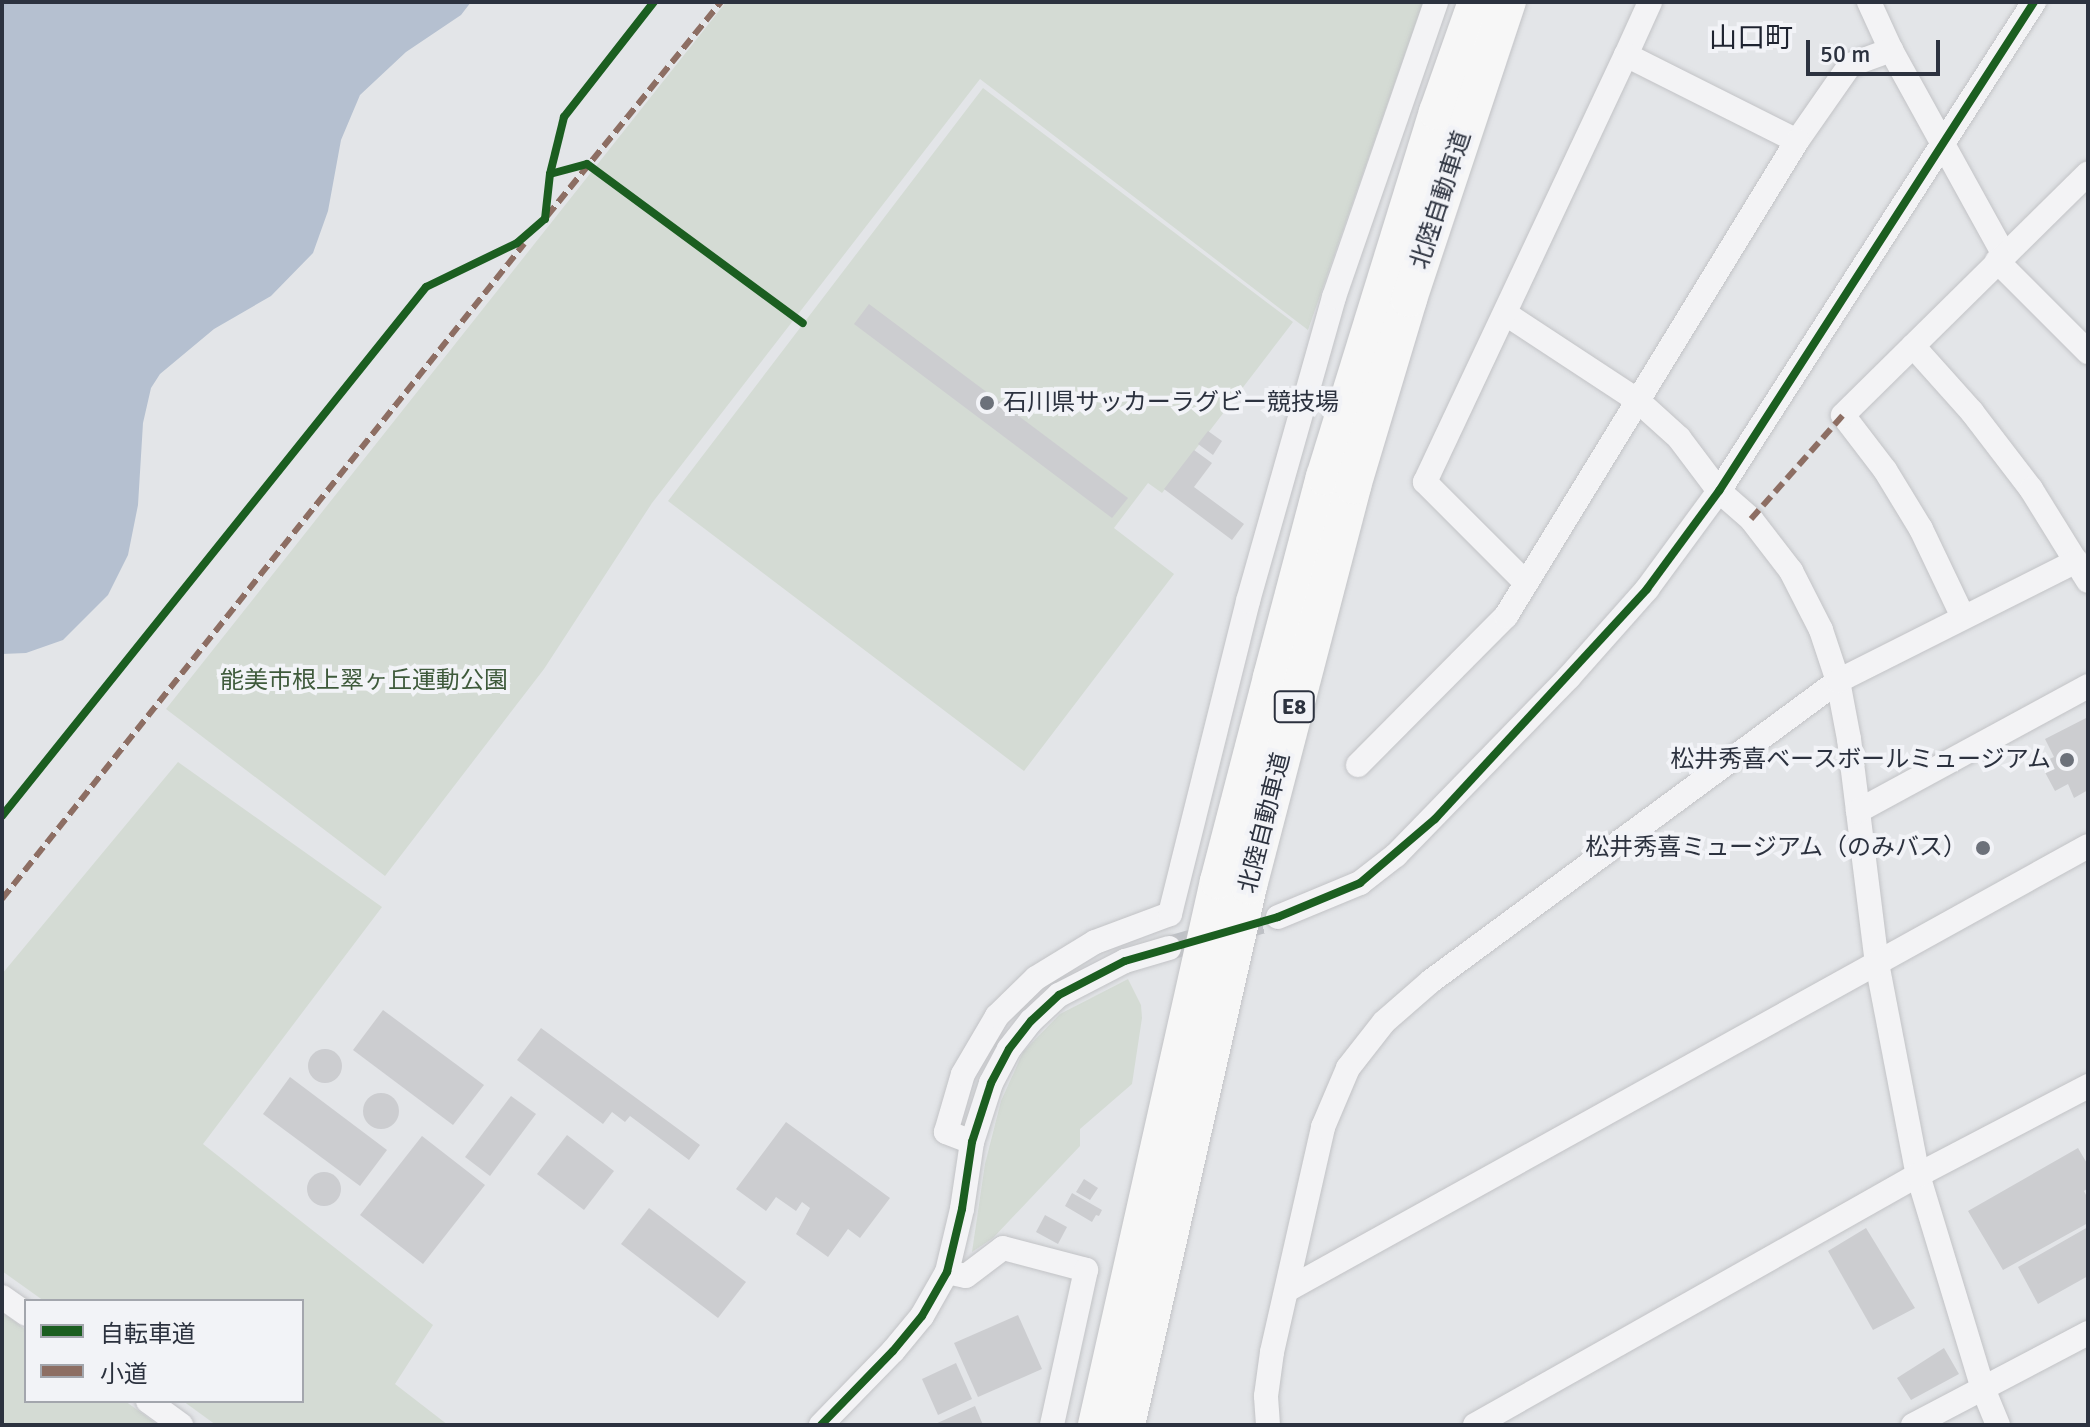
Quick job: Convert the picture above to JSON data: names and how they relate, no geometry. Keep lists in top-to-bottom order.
{
  "streets": {
    "highway": ["北陸自動車道", "E8"]
  },
  "districts": ["山口町"],
  "parks": ["能美市根上翠ヶ丘運動公園"],
  "places": ["石川県サッカーラグビー競技場", "松井秀喜ベースボールミュージアム", "松井秀喜ミュージアム（のみバス）"],
  "legend": ["自転車道", "小道"],
  "scale_bar": "50 m"
}
